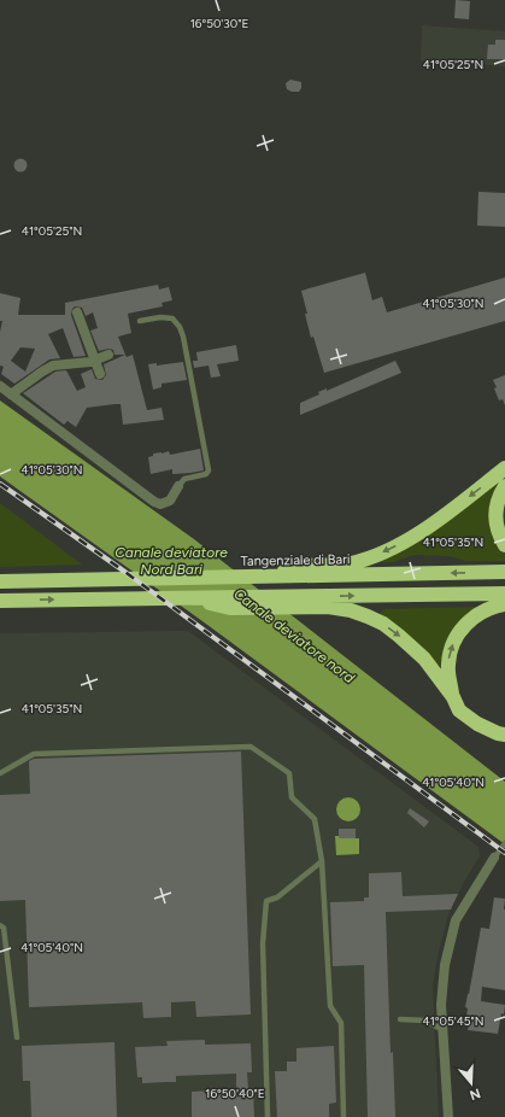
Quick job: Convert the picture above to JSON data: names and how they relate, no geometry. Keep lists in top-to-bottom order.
{
  "streets": {
    "highway": ["Tangenziale di Bari"]
  },
  "water": ["Canale deviatore Nord Bari", "Canale deviatore nord"],
  "north": "bottom",
  "coordinates": [
    "16°50'30\"E",
    "41°05'25\"N",
    "41°05'30\"N",
    "41°05'35\"N",
    "41°05'40\"N",
    "41°05'45\"N",
    "16°50'40\"E"
  ]
}
